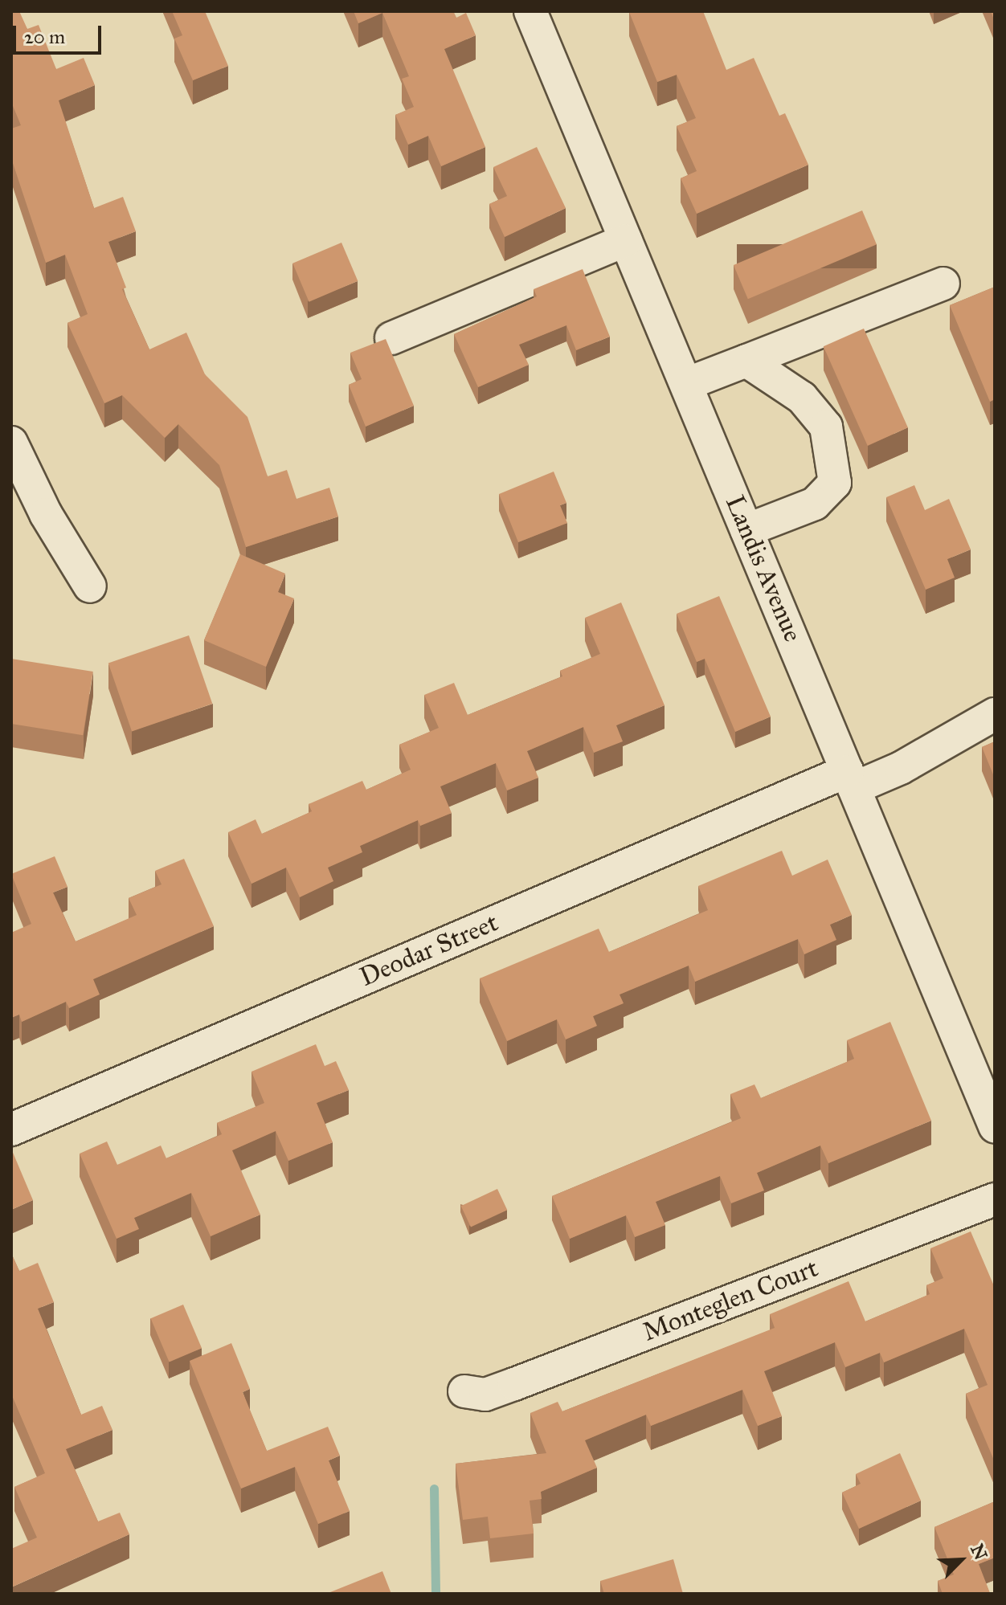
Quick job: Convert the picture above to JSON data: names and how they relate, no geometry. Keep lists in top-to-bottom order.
{
  "streets": {
    "street": ["Landis Avenue", "Deodar Street", "Monteglen Court"]
  },
  "crossings": [
    ["Landis Avenue", "Deodar Street"]
  ],
  "scale_bar": "20 m",
  "north": "top right"
}
